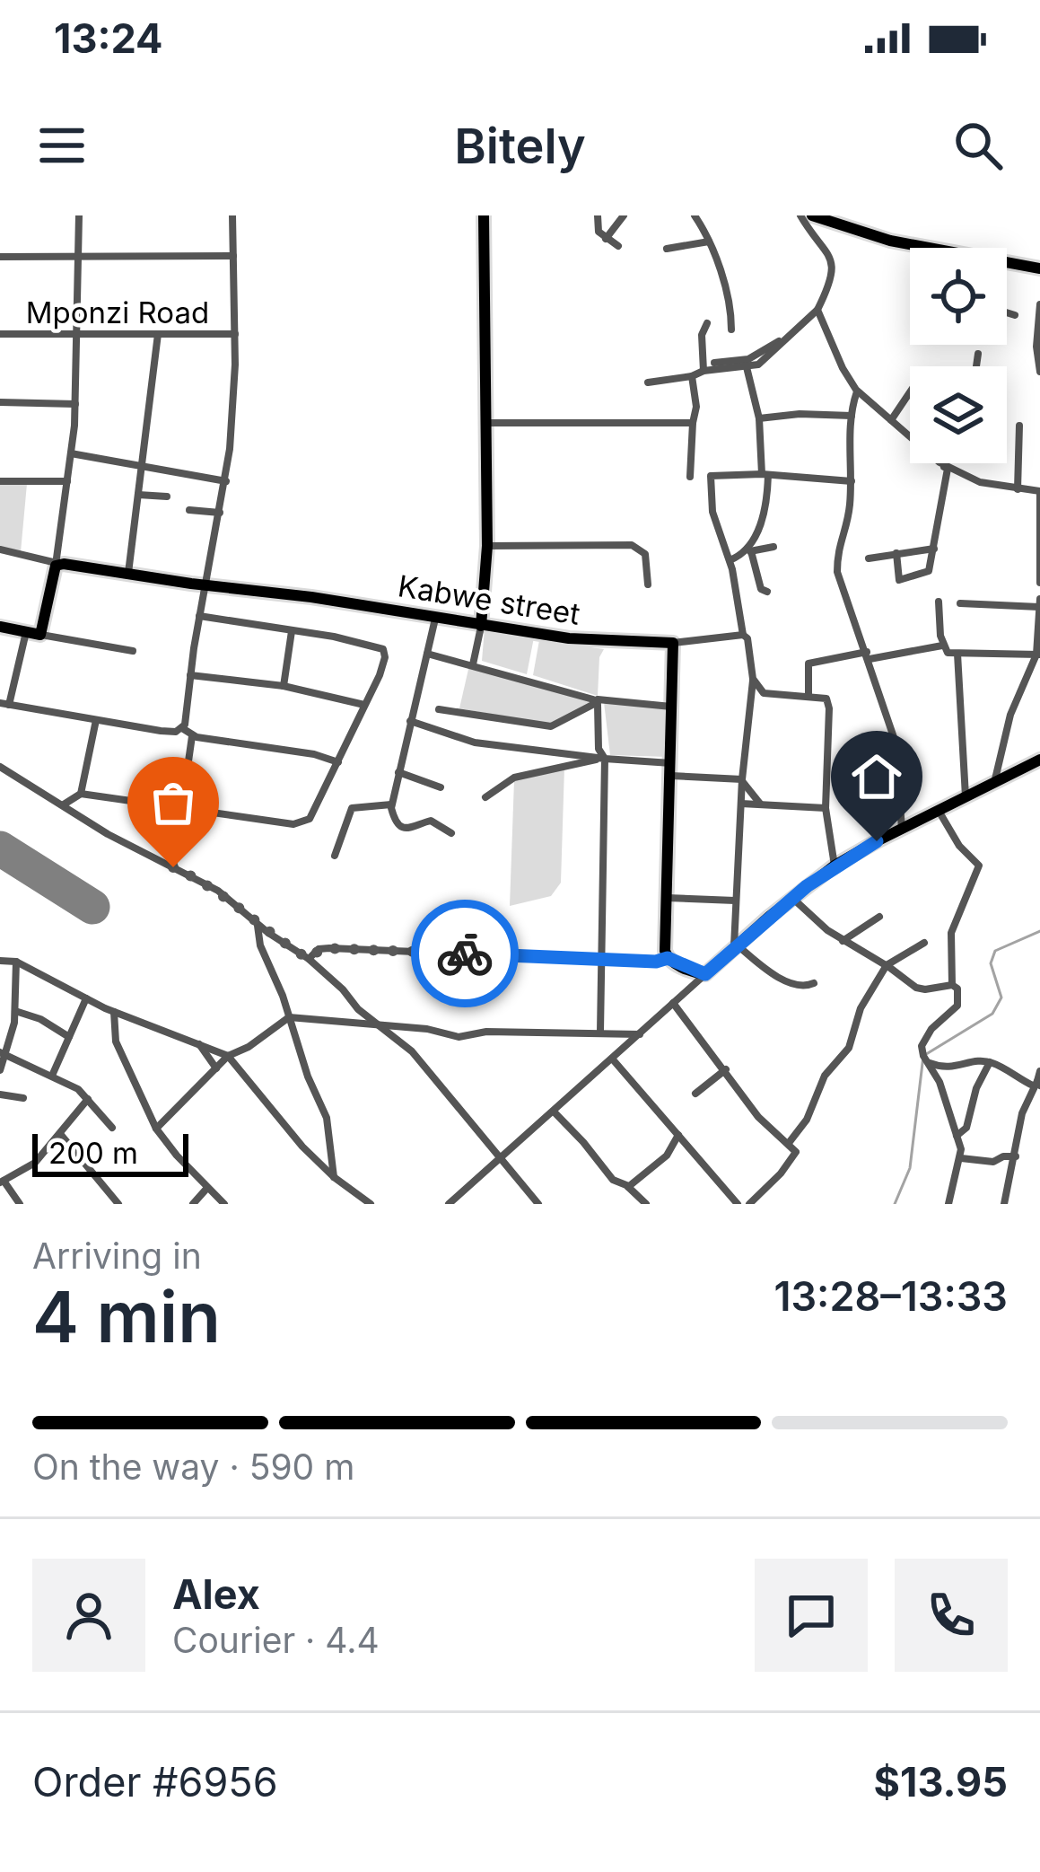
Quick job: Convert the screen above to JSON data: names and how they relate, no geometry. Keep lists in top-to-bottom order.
{
  "streets": {
    "main road": ["Kabwe street"],
    "street": ["Mponzi Road"]
  },
  "scale_bar": "200 m",
  "page": {
    "status": "13:24",
    "header": "Bitely",
    "scale": "200 m",
    "heading": ["4 min", "Arriving in", "13:28–13:33"],
    "panel": [
      "Alex",
      "Courier · 4.4",
      "Order #6956",
      "$13.95"
    ],
    "bar": "On the way · 590 m"
  }
}
